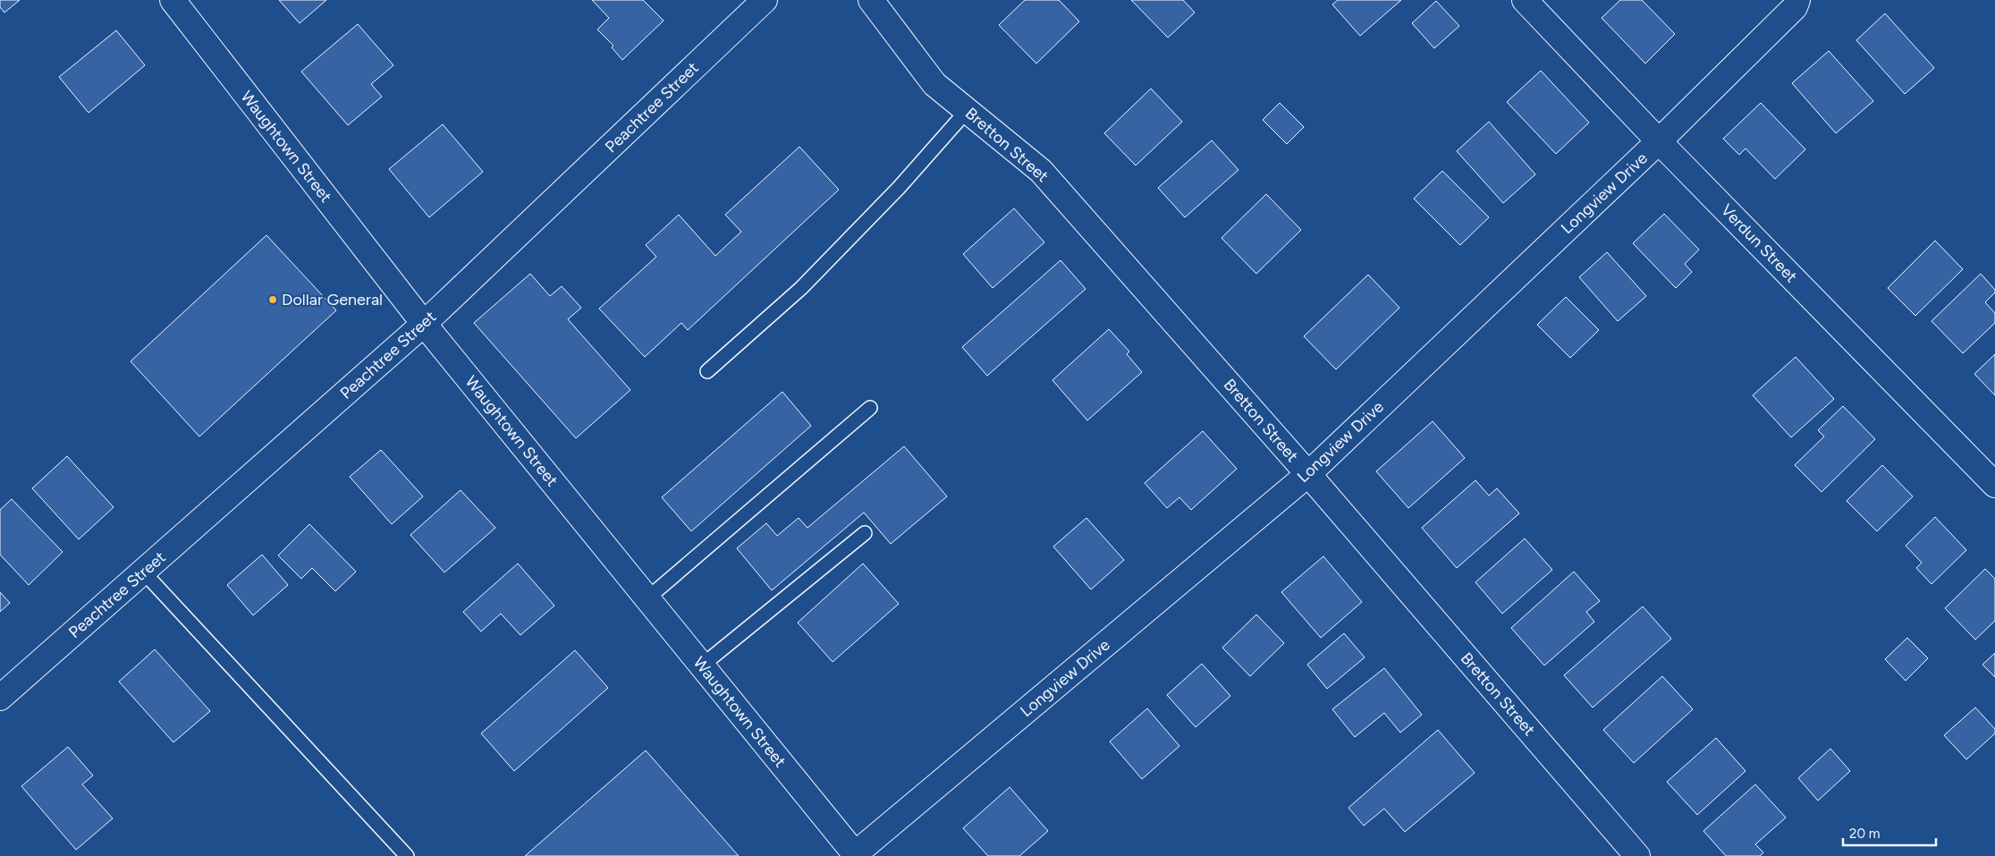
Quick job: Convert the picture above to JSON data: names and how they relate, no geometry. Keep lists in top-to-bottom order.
{
  "streets": {
    "street": [
      "Peachtree Street",
      "Bretton Street",
      "Waughtown Street",
      "Longview Drive",
      "Verdun Street"
    ]
  },
  "crossings": [
    ["Peachtree Street", "Waughtown Street"],
    ["Bretton Street", "Longview Drive"],
    ["Waughtown Street", "Longview Drive"],
    ["Longview Drive", "Verdun Street"]
  ],
  "places": ["Dollar General"],
  "scale_bar": "20 m"
}
